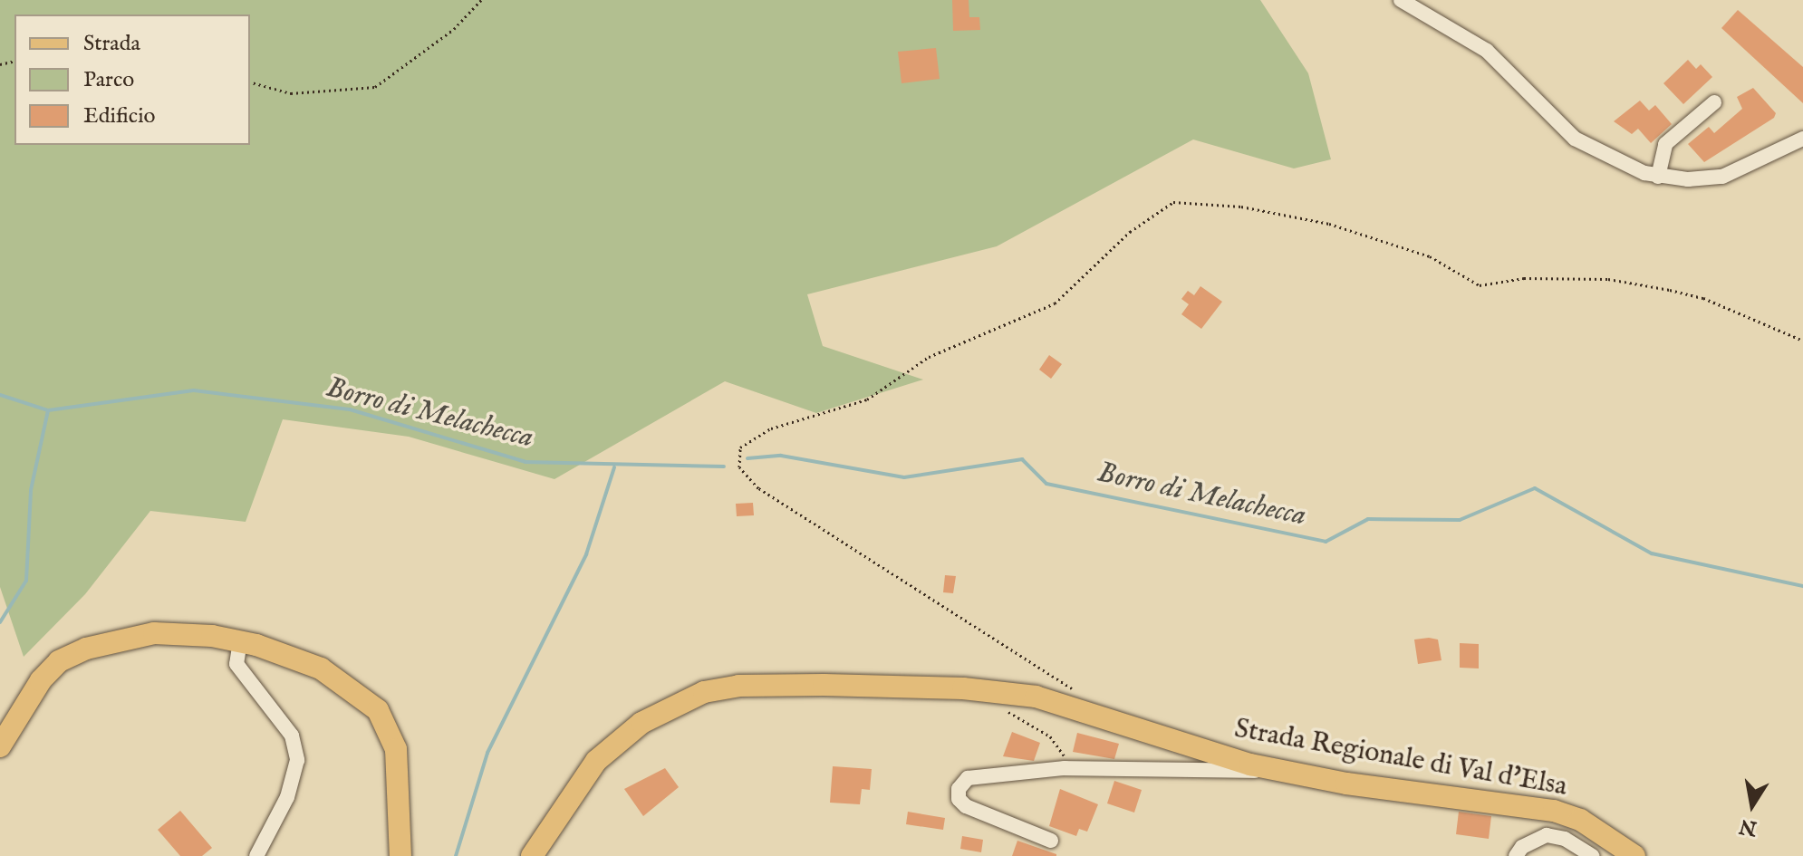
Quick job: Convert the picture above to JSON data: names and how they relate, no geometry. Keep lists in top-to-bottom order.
{
  "streets": {
    "main road": ["Strada Regionale di Val d'Elsa"]
  },
  "water": ["Borro di Melachecca"],
  "legend": ["Strada", "Parco", "Edificio"],
  "north": "bottom"
}
